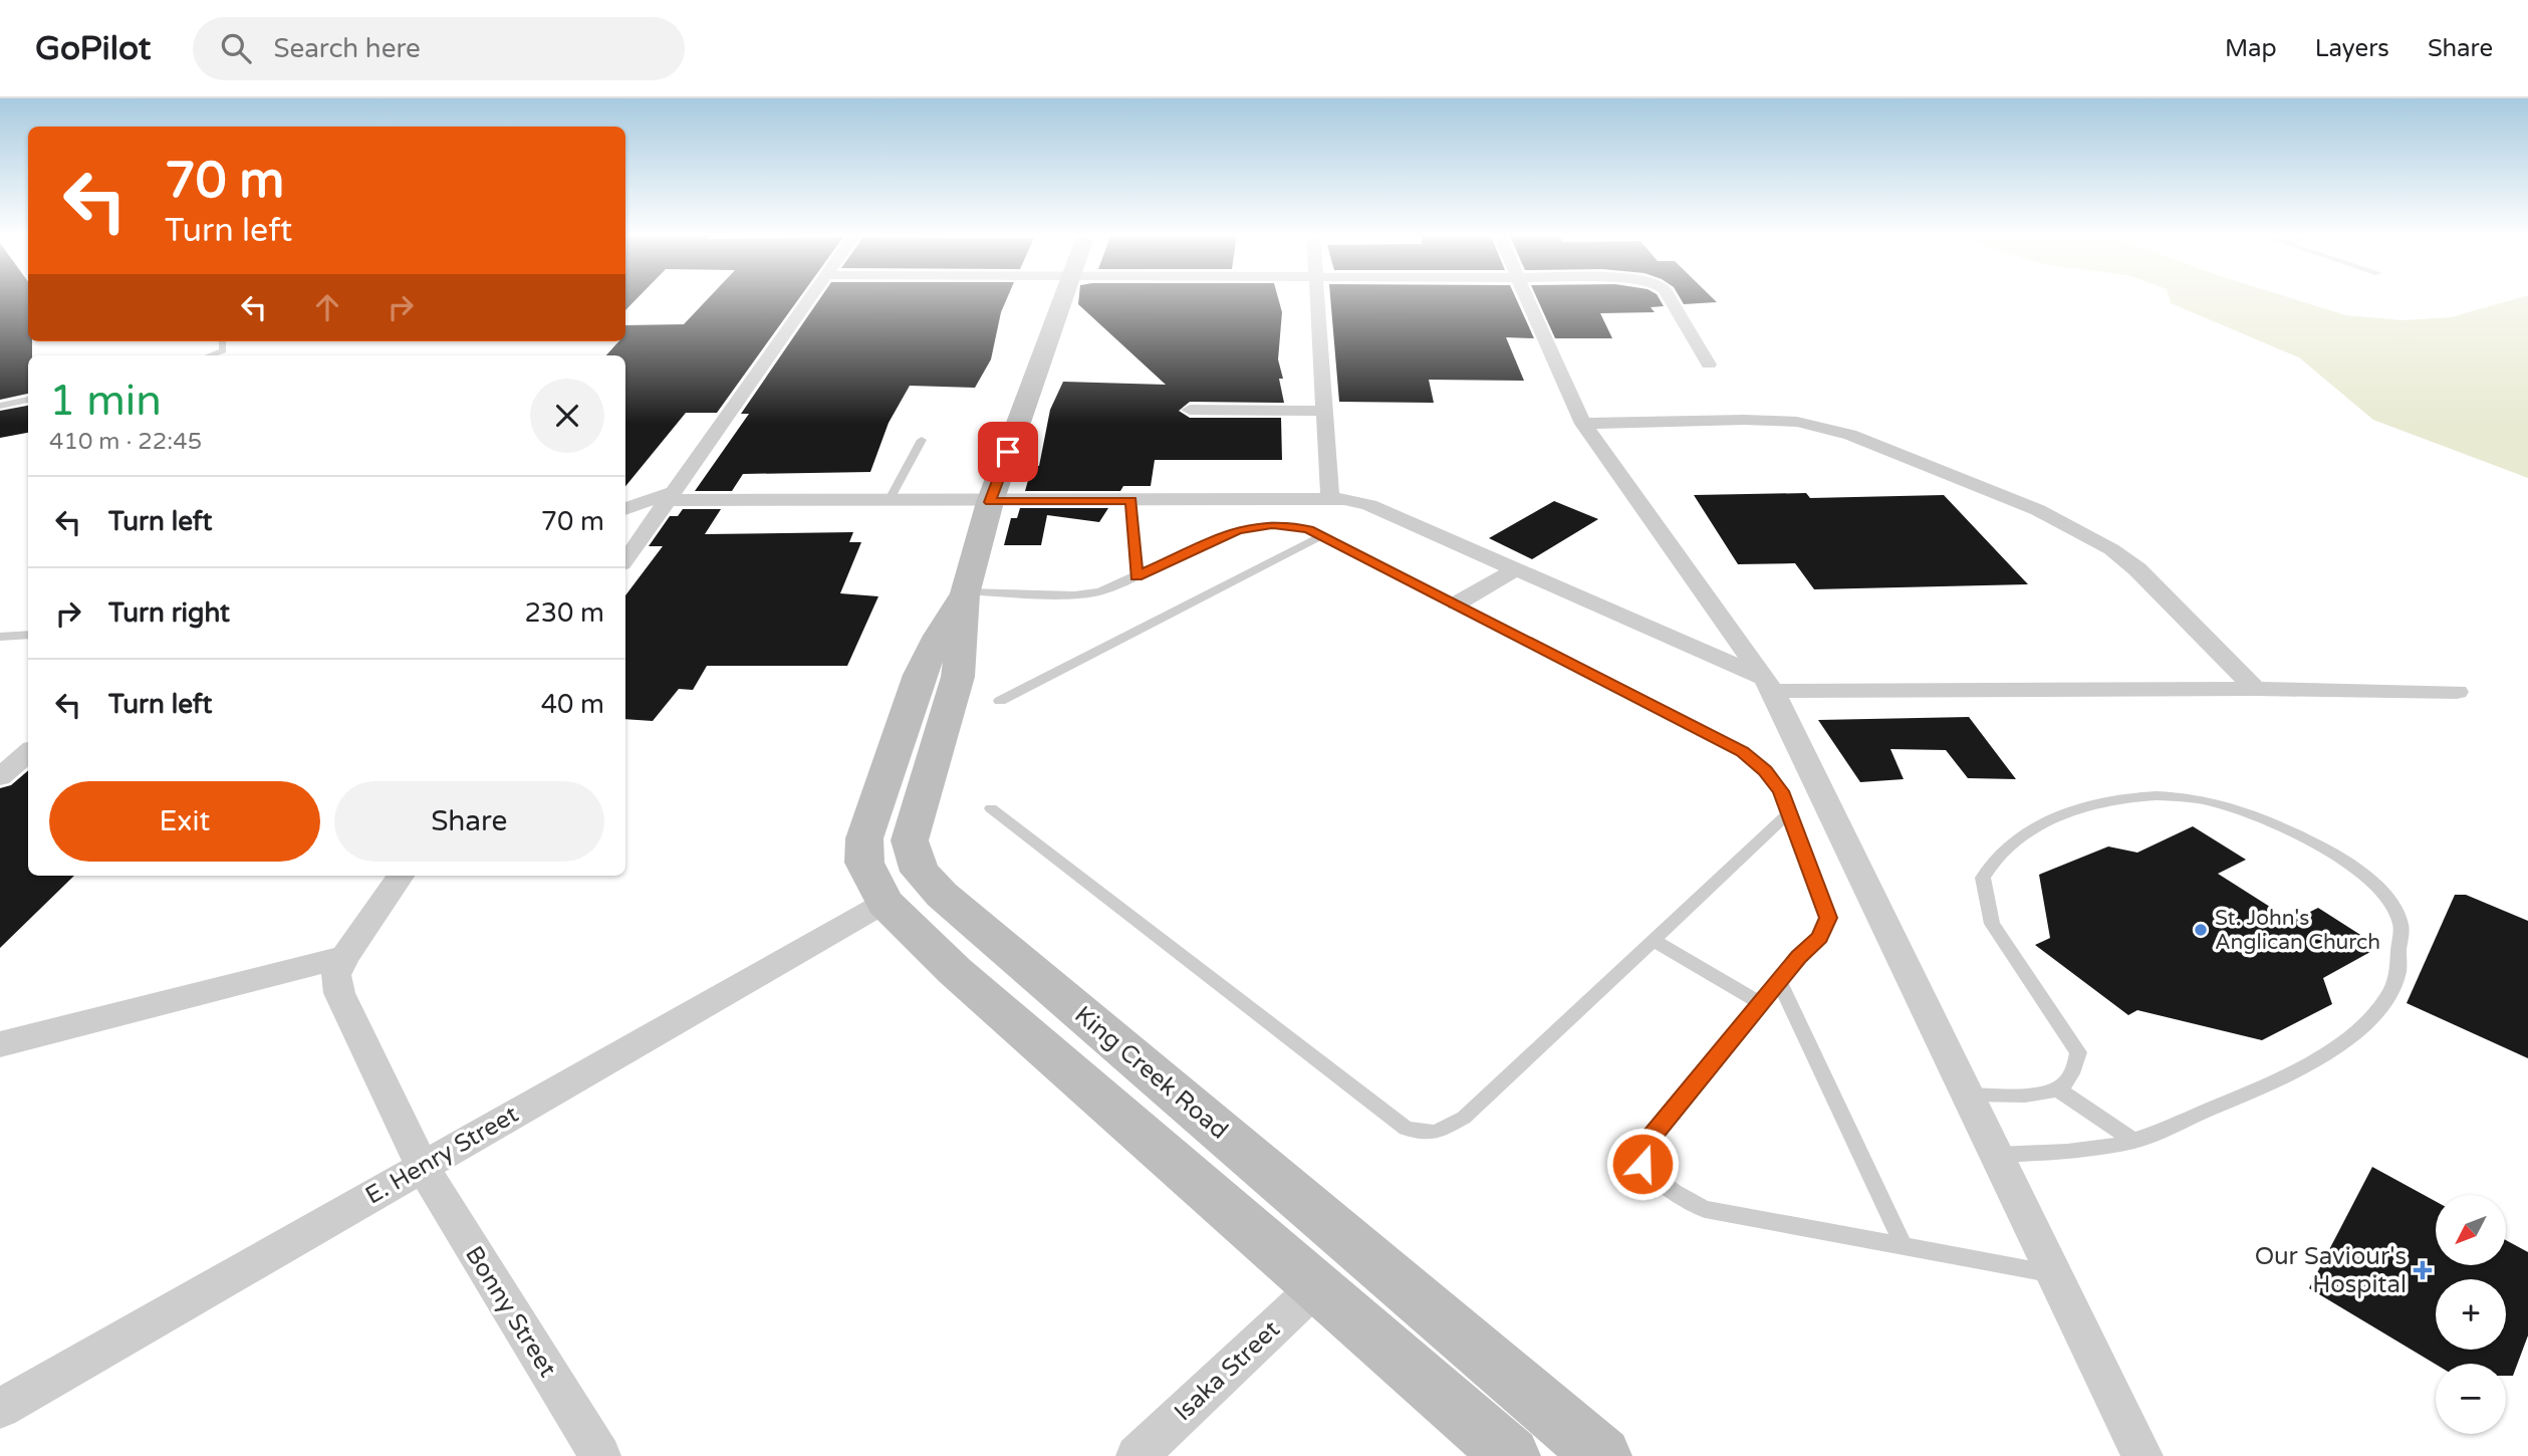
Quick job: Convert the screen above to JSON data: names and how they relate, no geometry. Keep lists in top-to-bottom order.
{
  "streets": {
    "street": [
      "King Creek Road",
      "E. Henry Street",
      "Bonny Street",
      "Isaka Street"
    ]
  },
  "crossings": [
    ["King Creek Road", "E. Henry Street"],
    ["King Creek Road", "Isaka Street"],
    ["E. Henry Street", "Bonny Street"]
  ],
  "places": {
    "other": ["St. John's Anglican Church"],
    "health": ["Our Saviour's Hospital"]
  },
  "north": "bottom left",
  "page": {
    "header": "GoPilot",
    "search": "Search here",
    "nav": ["Map", "Layers", "Share"],
    "turn": ["70 m", "Turn left"],
    "heading": ["1 min", "410 m · 22:45"],
    "list": [
      {
        "name": "Turn left",
        "value": "70 m"
      },
      {
        "name": "Turn right",
        "value": "230 m"
      },
      {
        "name": "Turn left",
        "value": "40 m"
      }
    ],
    "buttons": ["Exit", "Share"],
    "map_buttons": ["+", "−"]
  }
}
